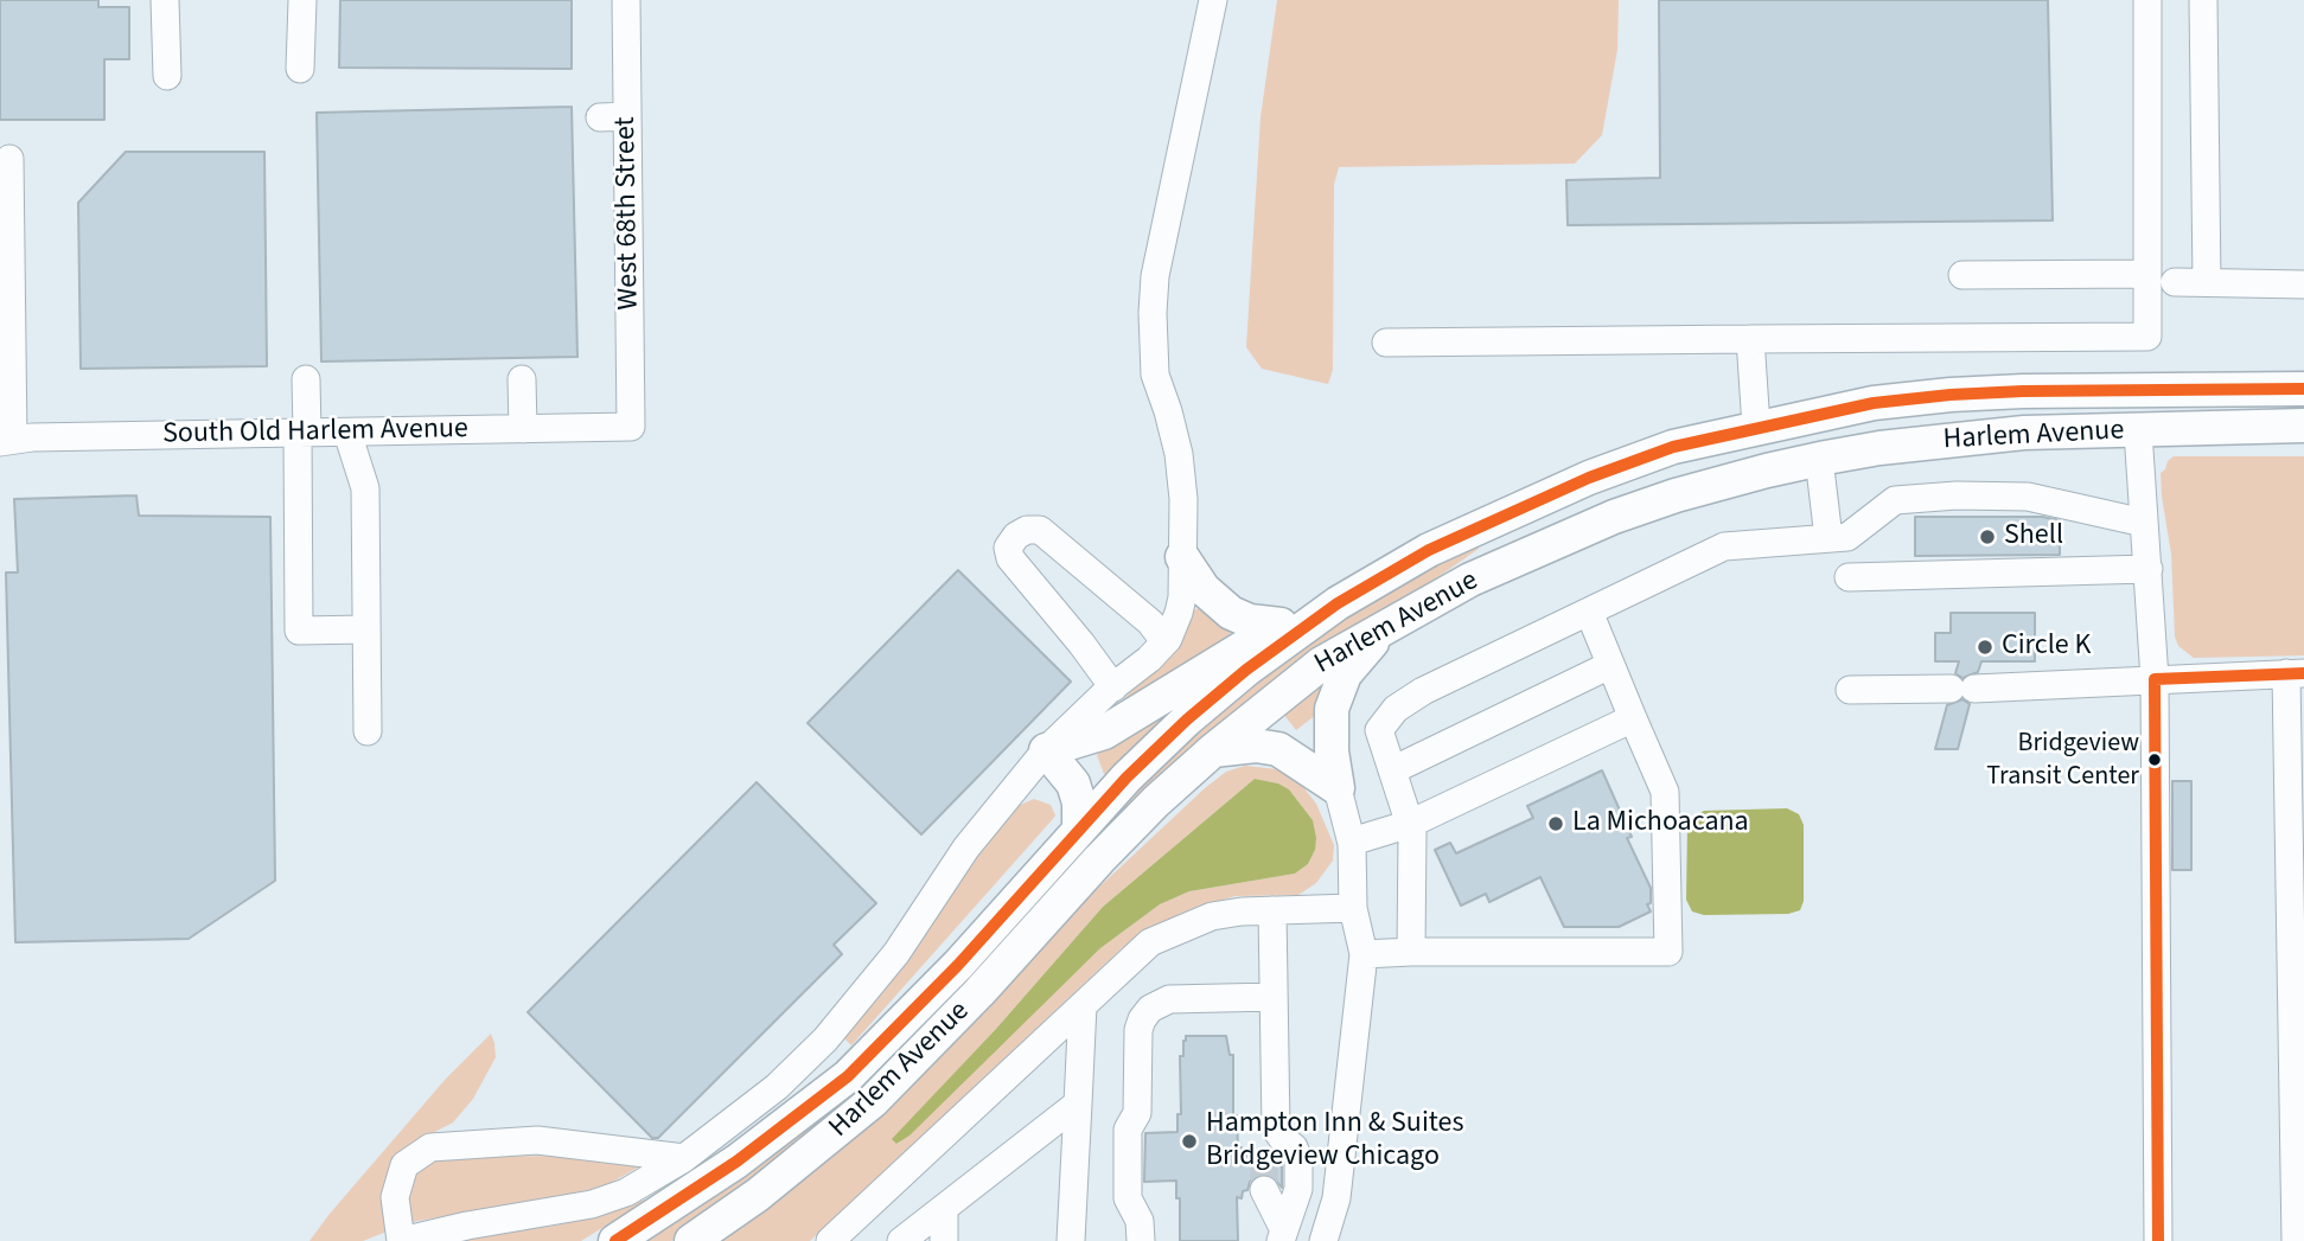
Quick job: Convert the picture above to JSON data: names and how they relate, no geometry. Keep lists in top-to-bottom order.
{
  "streets": {
    "main road": ["Harlem Avenue"],
    "street": ["West 68th Street", "South Old Harlem Avenue"]
  },
  "crossings": [
    ["West 68th Street", "South Old Harlem Avenue"]
  ],
  "places": [
    "Shell",
    "Circle K",
    "Bridgeview Transit Center",
    "La Michoacana",
    "Hampton Inn & Suites Bridgeview Chicago"
  ]
}
